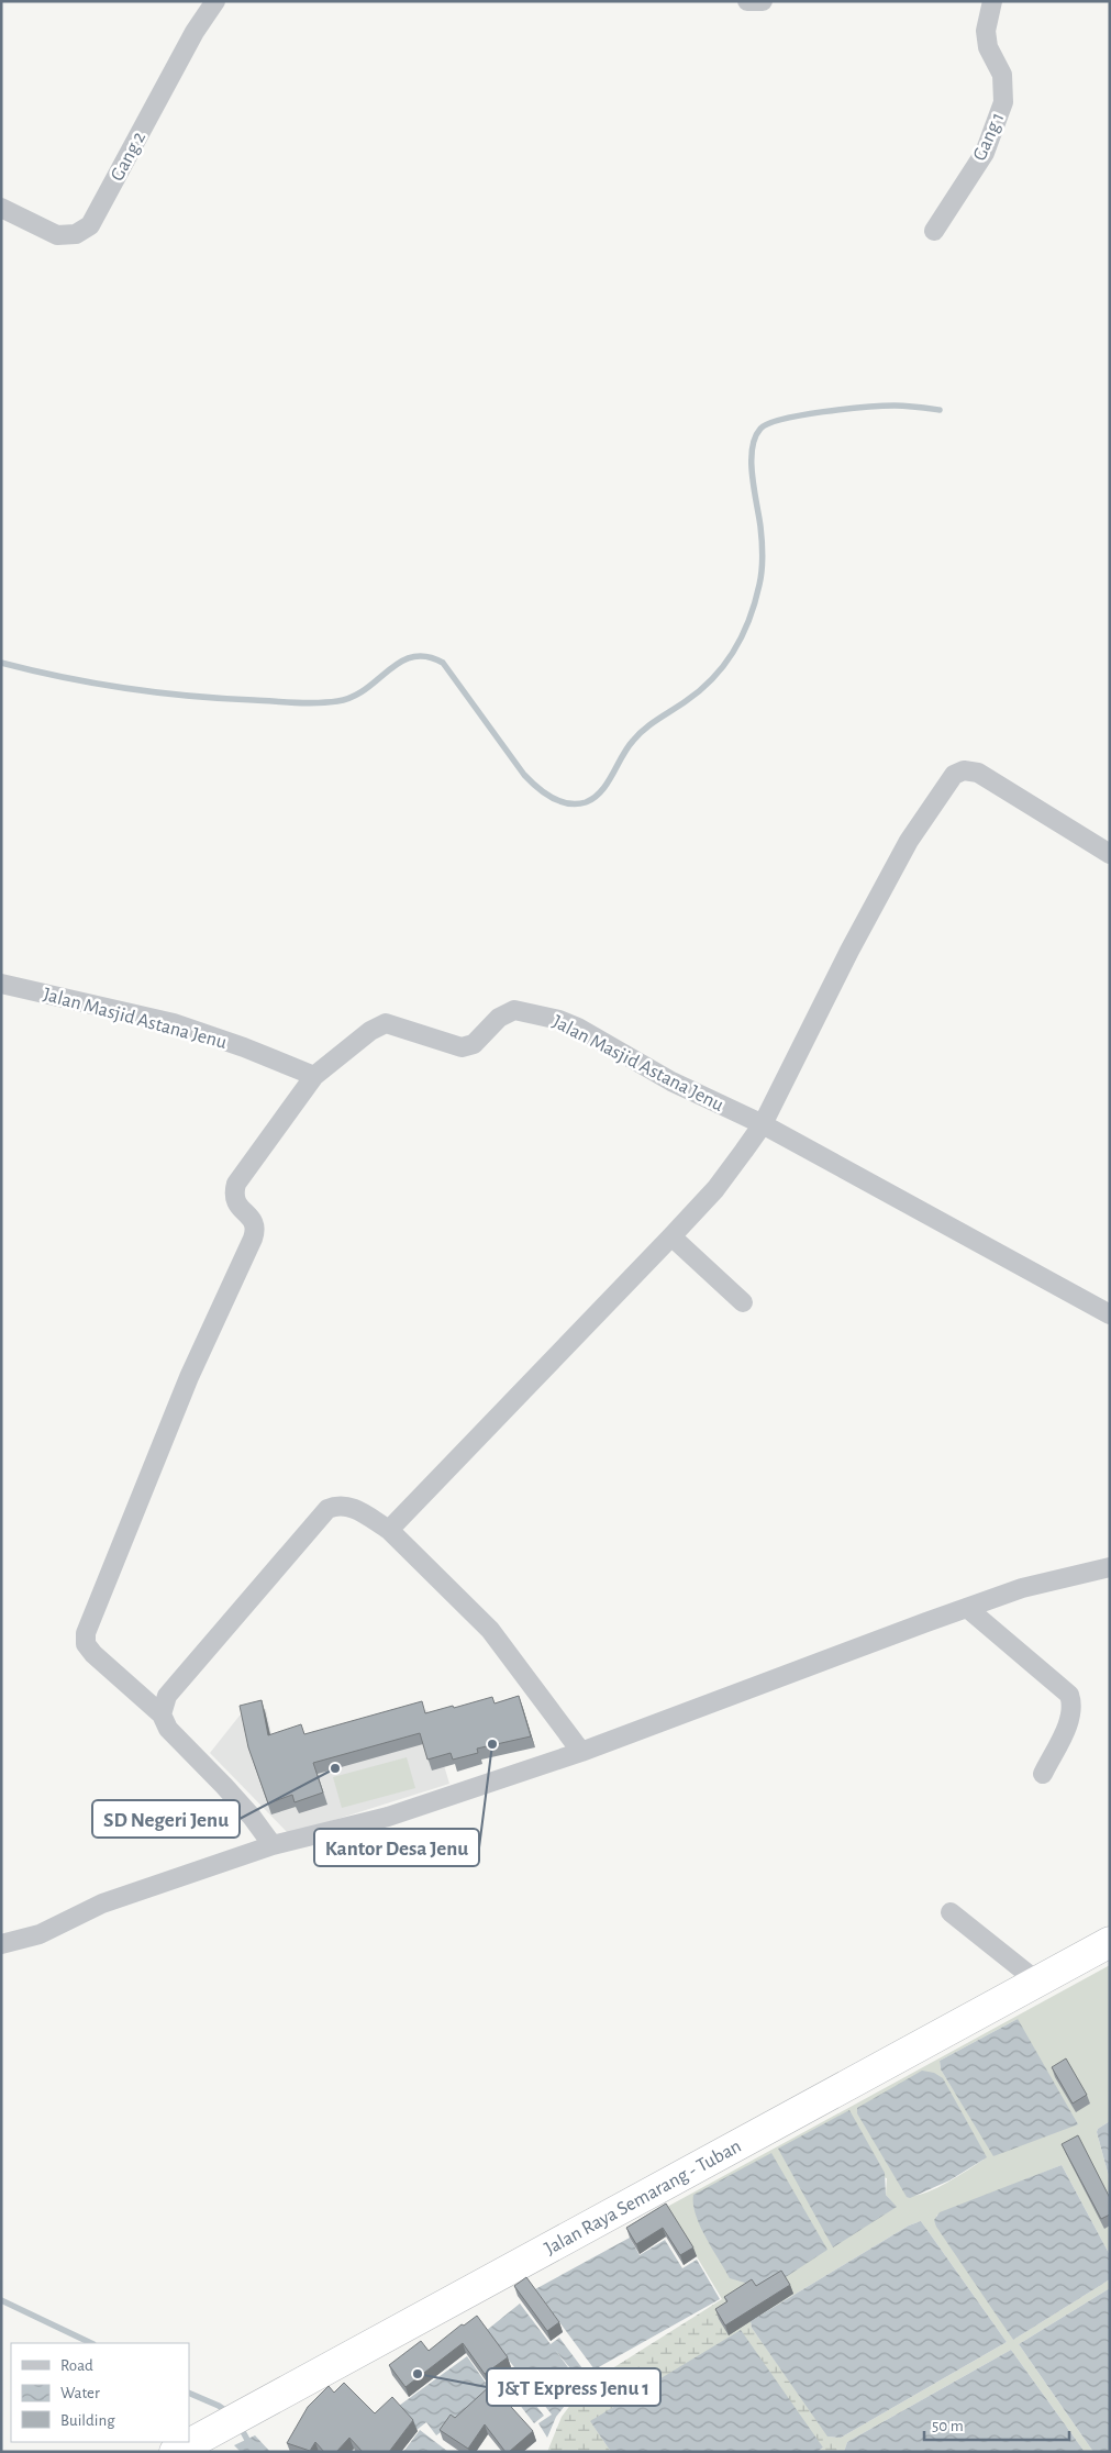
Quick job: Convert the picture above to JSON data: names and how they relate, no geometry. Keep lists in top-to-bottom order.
{
  "streets": {
    "highway": ["Jalan Raya Semarang - Tuban"],
    "street": ["Gang 1", "Gang 2", "Jalan Masjid Astana Jenu"]
  },
  "places": ["Kantor Desa Jenu", "SD Negeri Jenu", "J&T Express Jenu 1"],
  "legend": ["Road", "Water", "Building"],
  "scale_bar": "50 m"
}
